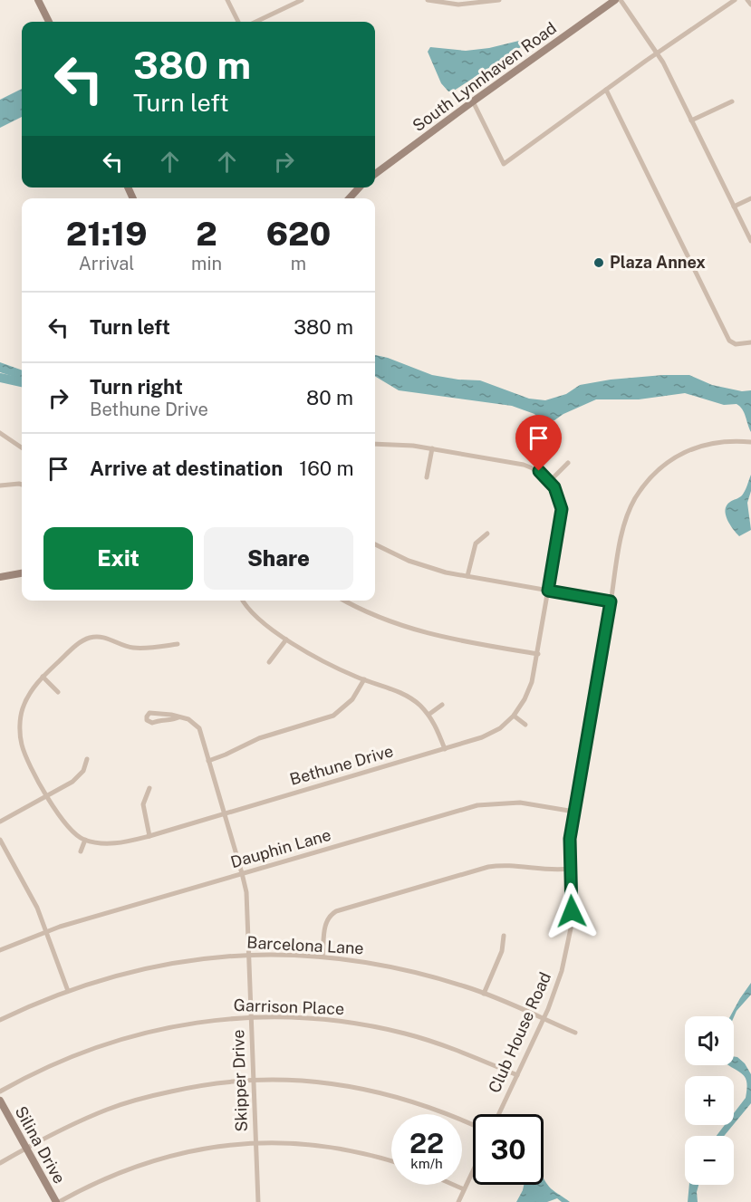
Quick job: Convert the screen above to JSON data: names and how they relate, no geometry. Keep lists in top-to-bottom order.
{
  "streets": {
    "street": [
      "South Lynnhaven Road",
      "Bethune Drive",
      "Dauphin Lane",
      "Barcelona Lane",
      "Garrison Place",
      "Club House Road",
      "Skipper Drive",
      "Silina Drive"
    ]
  },
  "crossings": [
    ["Bethune Drive", "Skipper Drive"],
    ["Dauphin Lane", "Club House Road"],
    ["Dauphin Lane", "Skipper Drive"],
    ["Barcelona Lane", "Club House Road"],
    ["Barcelona Lane", "Skipper Drive"],
    ["Garrison Place", "Club House Road"],
    ["Garrison Place", "Skipper Drive"]
  ],
  "places": ["Plaza Annex"],
  "page": {
    "turn": ["380 m", "Turn left"],
    "eta": [
      "21:19",
      "Arrival",
      "2",
      "min",
      "620",
      "m"
    ],
    "list": [
      {
        "name": "Turn left",
        "value": "380 m"
      },
      {
        "name": "Turn right",
        "note": "Bethune Drive",
        "value": "80 m"
      },
      {
        "name": "Arrive at destination",
        "value": "160 m"
      }
    ],
    "buttons": ["Exit", "Share"],
    "map_buttons": ["+", "−"],
    "speed": "22 km/h",
    "limit": "30"
  }
}
